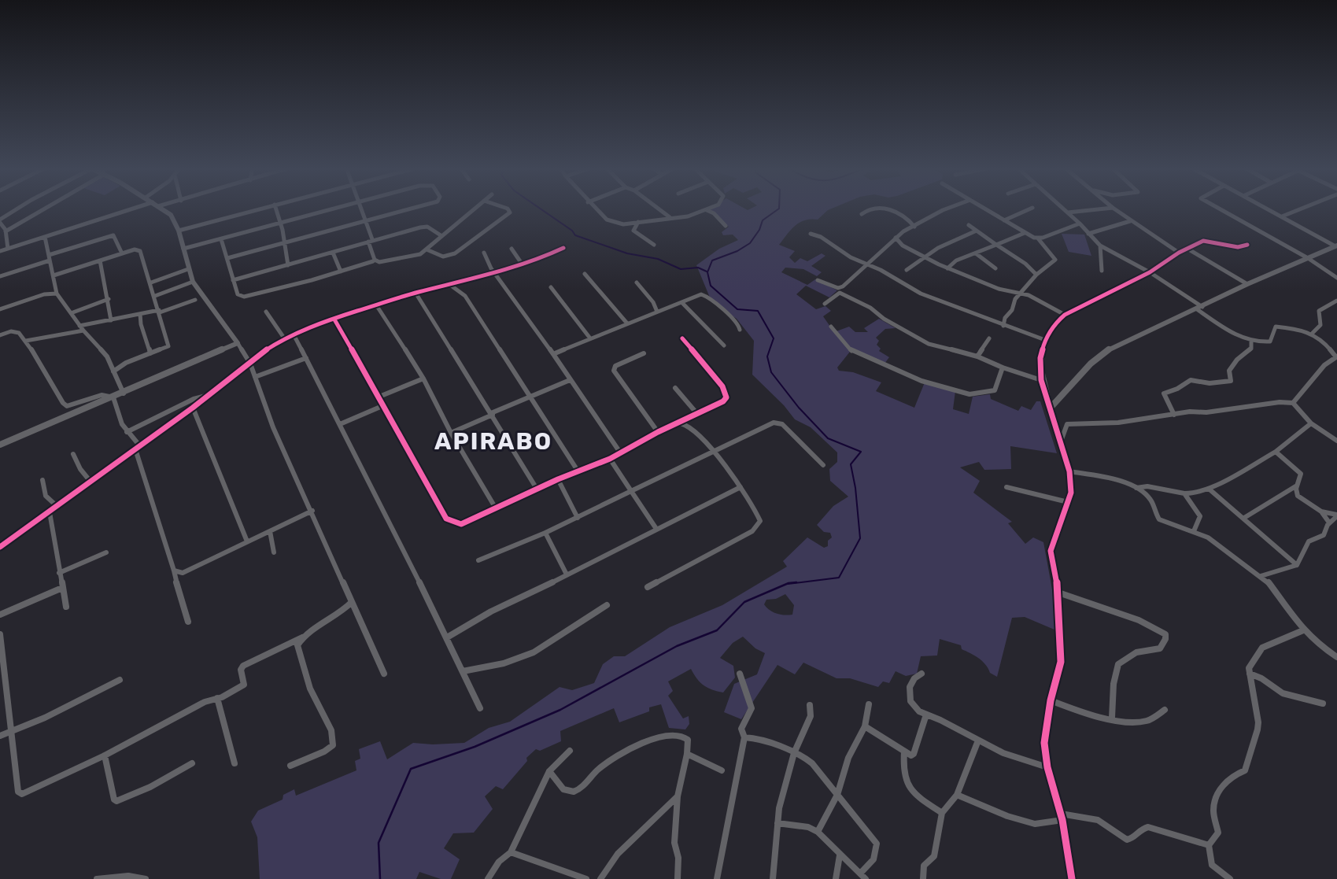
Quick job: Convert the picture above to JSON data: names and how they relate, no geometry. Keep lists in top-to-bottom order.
{
  "districts": ["APIRABO"]
}
